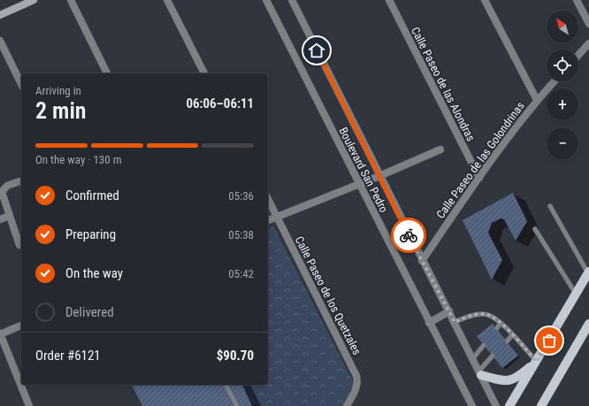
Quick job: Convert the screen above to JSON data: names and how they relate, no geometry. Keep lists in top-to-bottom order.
{
  "streets": {
    "street": [
      "Calle Paseo de las Alondras",
      "Calle Paseo de las Golondrinas",
      "Boulevard San Pedro",
      "Calle Paseo de los Quetzales"
    ]
  },
  "crossings": [
    ["Calle Paseo de las Alondras", "Calle Paseo de las Golondrinas"],
    ["Calle Paseo de las Golondrinas", "Boulevard San Pedro"]
  ],
  "north": "top left",
  "page": {
    "map_buttons": ["+", "−"],
    "heading": ["2 min", "Arriving in", "06:06–06:11"],
    "panel": ["Order #6121", "$90.70"],
    "bar": "On the way · 130 m",
    "list": [
      ["Confirmed", "05:36"],
      ["Preparing", "05:38"],
      ["On the way", "05:42"],
      "Delivered"
    ]
  }
}
